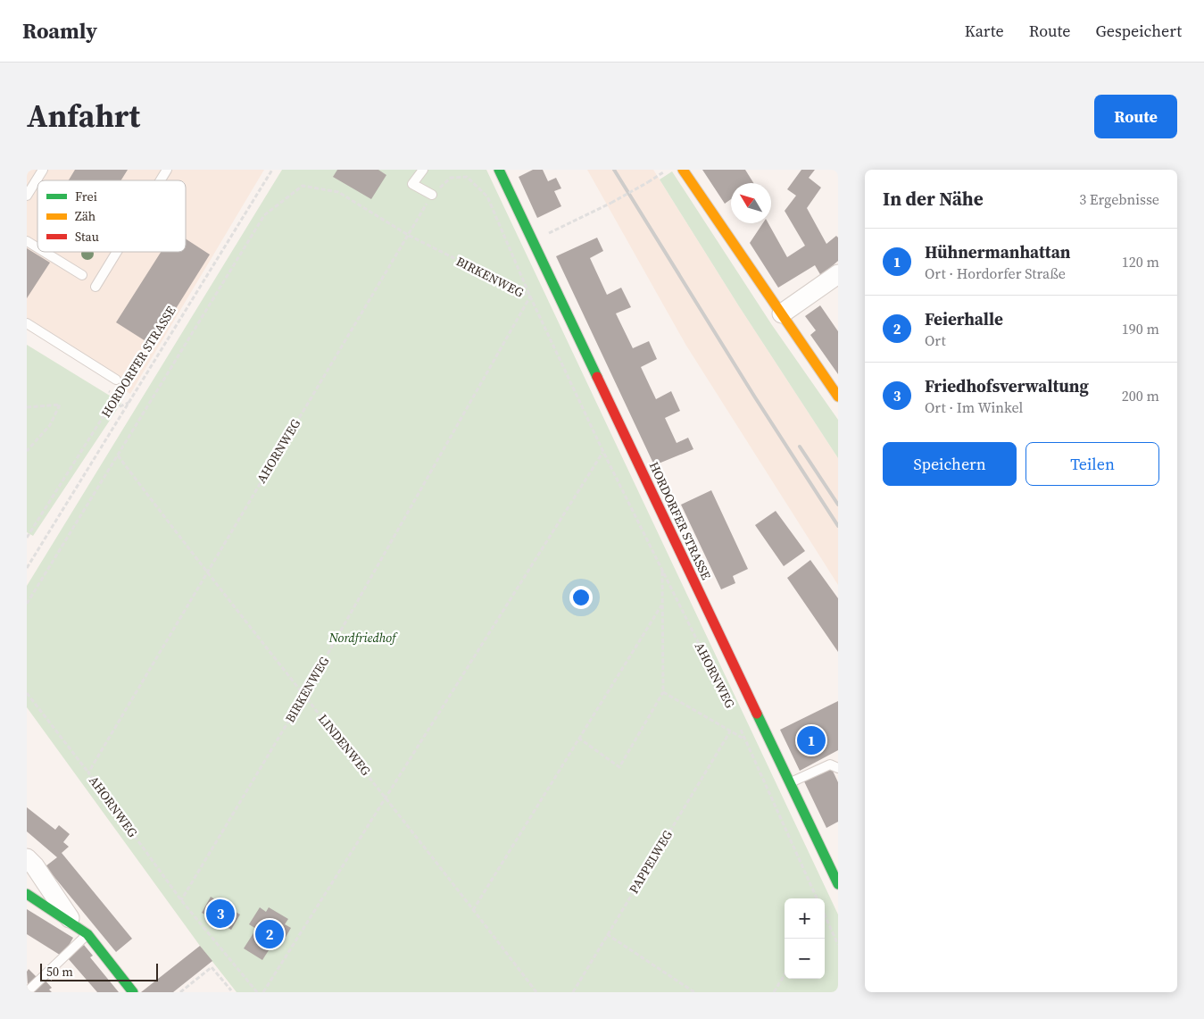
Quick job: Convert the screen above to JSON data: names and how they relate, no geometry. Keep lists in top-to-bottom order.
{
  "streets": {
    "street": ["HORDORFER STRASSE"],
    "path": [
      "BIRKENWEG",
      "AHORNWEG",
      "LINDENWEG",
      "PAPPELWEG"
    ]
  },
  "crossings": [
    ["BIRKENWEG", "AHORNWEG"],
    ["BIRKENWEG", "LINDENWEG"],
    ["AHORNWEG", "LINDENWEG"]
  ],
  "parks": ["Nordfriedhof"],
  "legend": ["Frei", "Zäh", "Stau"],
  "scale_bar": "50 m",
  "north": "top left",
  "page": {
    "header": "Roamly",
    "nav": ["Karte", "Route", "Gespeichert"],
    "title": "Anfahrt",
    "buttons": [
      "Route",
      ["Speichern", "Teilen"]
    ],
    "heading": ["In der Nähe", "3 Ergebnisse"],
    "list": [
      {
        "mark": "1",
        "name": "Hühnermanhattan",
        "note": "Ort · Hordorfer Straße",
        "value": "120 m"
      },
      {
        "mark": "2",
        "name": "Feierhalle",
        "note": "Ort",
        "value": "190 m"
      },
      {
        "mark": "3",
        "name": "Friedhofsverwaltung",
        "note": "Ort · Im Winkel",
        "value": "200 m"
      }
    ],
    "pins": ["1", "3", "2"],
    "map_buttons": ["+", "−"],
    "scale": "50 m"
  }
}
